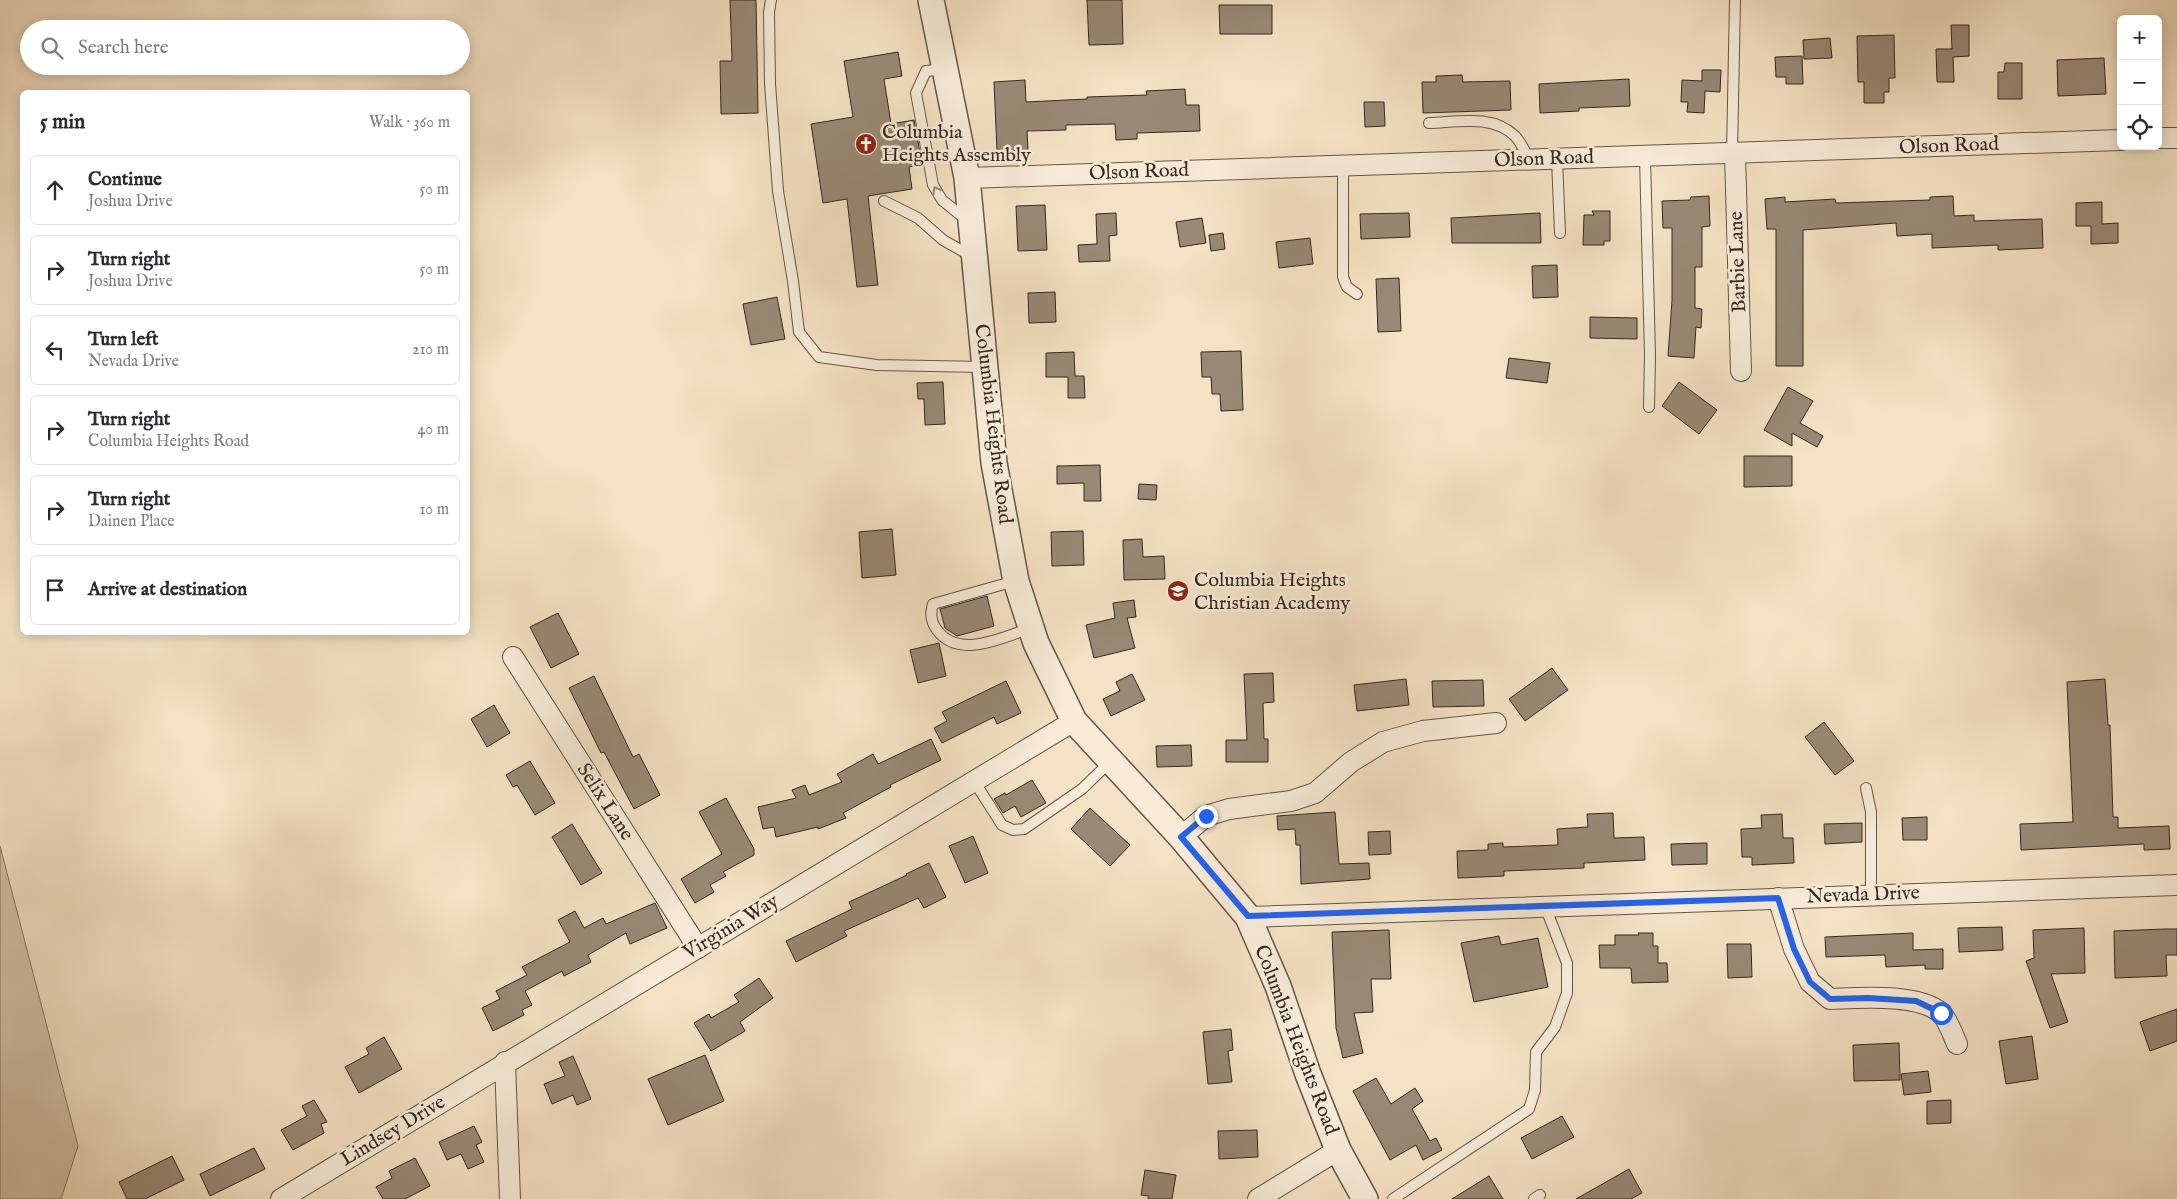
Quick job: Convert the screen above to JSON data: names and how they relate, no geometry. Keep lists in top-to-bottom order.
{
  "streets": {
    "street": [
      "Olson Road",
      "Barbie Lane",
      "Columbia Heights Road",
      "Selix Lane",
      "Nevada Drive",
      "Virginia Way",
      "Lindsey Drive"
    ]
  },
  "crossings": [
    ["Olson Road", "Barbie Lane"],
    ["Olson Road", "Columbia Heights Road"],
    ["Columbia Heights Road", "Nevada Drive"],
    ["Columbia Heights Road", "Virginia Way"],
    ["Selix Lane", "Virginia Way"],
    ["Virginia Way", "Lindsey Drive"]
  ],
  "places": {
    "church": ["Columbia Heights Assembly"],
    "school or university": ["Columbia Heights Christian Academy"]
  },
  "page": {
    "map_buttons": ["+", "−"],
    "search": "Search here",
    "heading": ["5 min", "Walk · 360 m"],
    "list": [
      ["Continue", "Joshua Drive", "50 m"],
      ["Turn right", "Joshua Drive", "50 m"],
      ["Turn left", "Nevada Drive", "210 m"],
      ["Turn right", "Columbia Heights Road", "40 m"],
      ["Turn right", "Dainen Place", "10 m"],
      "Arrive at destination"
    ]
  }
}
